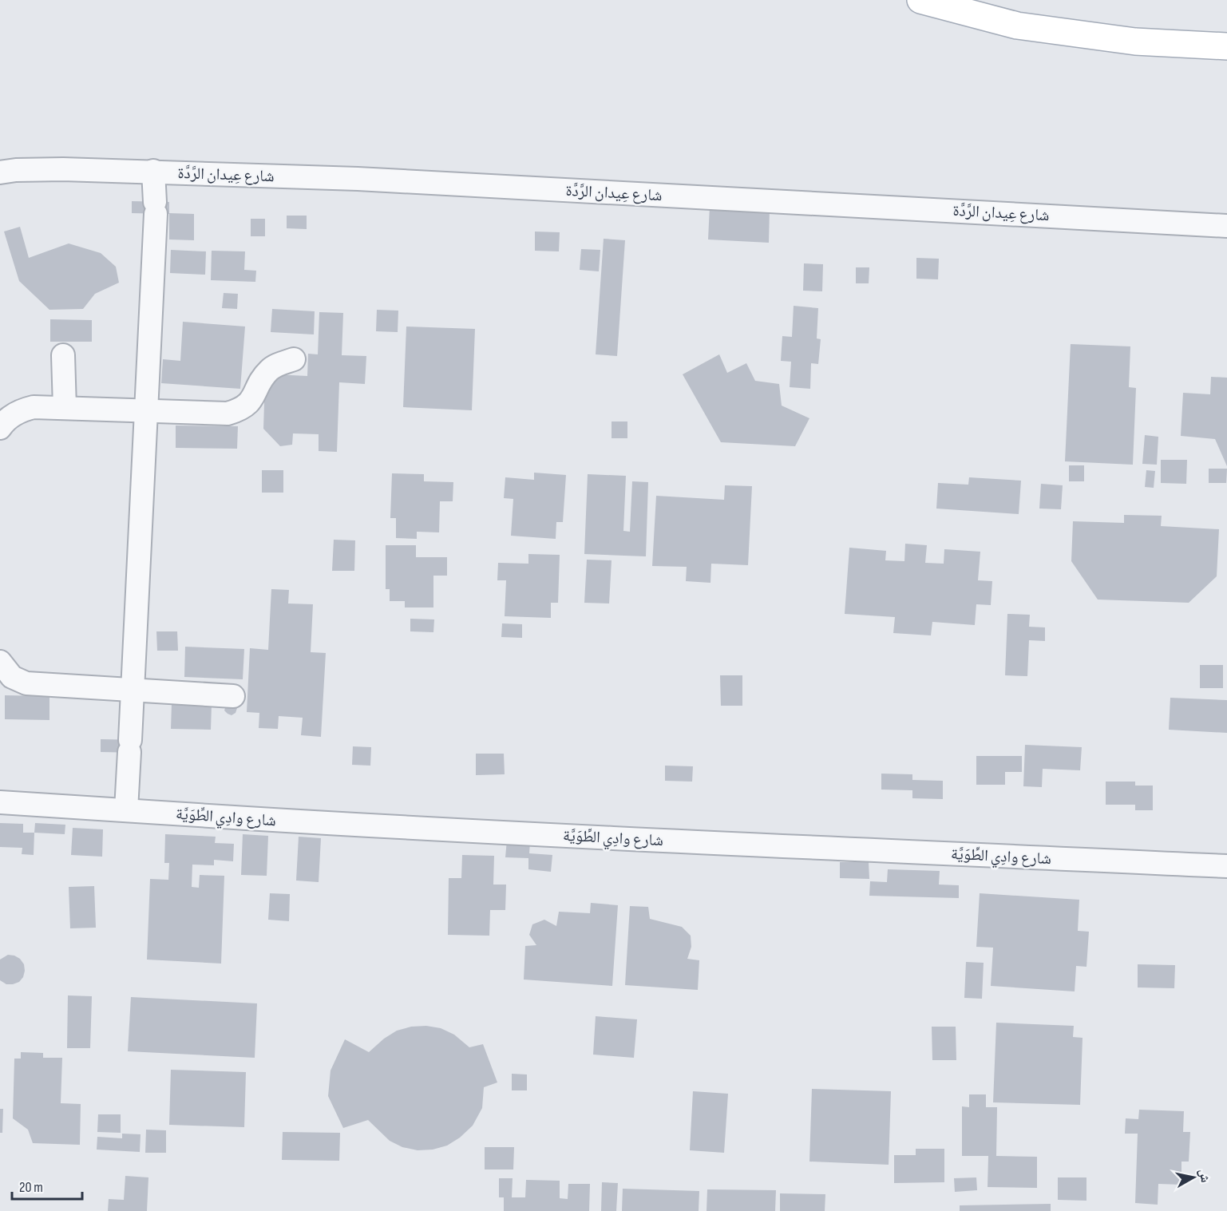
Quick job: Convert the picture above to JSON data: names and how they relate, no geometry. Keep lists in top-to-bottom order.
{
  "streets": {
    "street": ["شارع عِيدان الرَّدَّة", "شارع وادِي الطِّوَيَّة"]
  },
  "scale_bar": "20 m",
  "north": "right"
}
